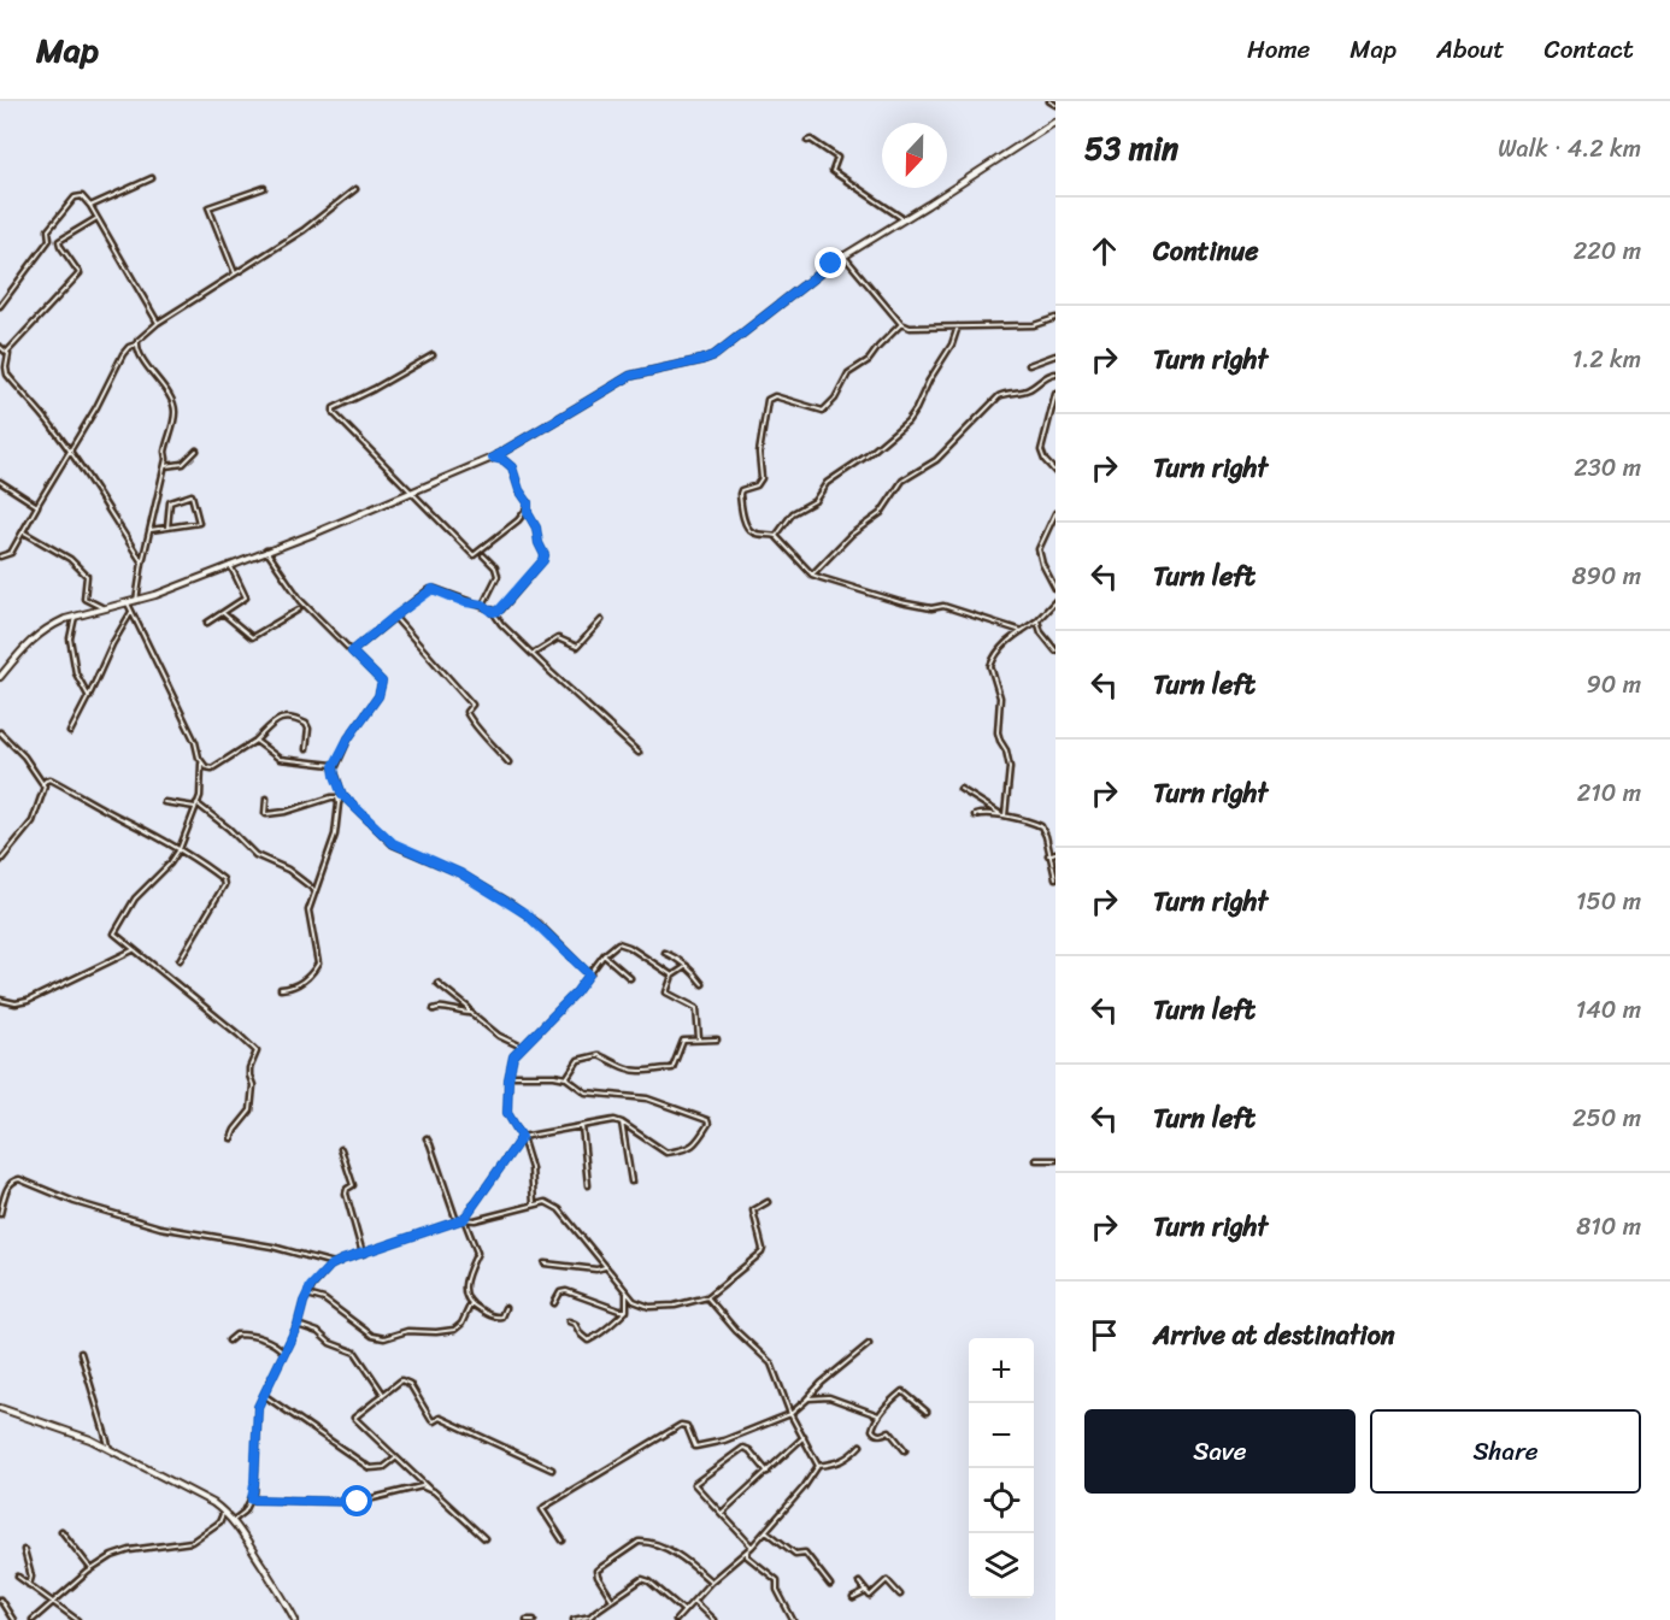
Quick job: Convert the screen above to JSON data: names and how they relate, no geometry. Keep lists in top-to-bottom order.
{
  "north": "bottom",
  "page": {
    "header": "Map",
    "nav": [
      "Home",
      "Map",
      "About",
      "Contact"
    ],
    "heading": ["53 min", "Walk · 4.2 km"],
    "list": [
      ["Continue", "220 m"],
      ["Turn right", "1.2 km"],
      ["Turn right", "230 m"],
      ["Turn left", "890 m"],
      ["Turn left", "90 m"],
      ["Turn right", "210 m"],
      ["Turn right", "150 m"],
      ["Turn left", "140 m"],
      ["Turn left", "250 m"],
      ["Turn right", "810 m"],
      "Arrive at destination"
    ],
    "map_buttons": ["+", "−"],
    "buttons": ["Save", "Share"]
  }
}
